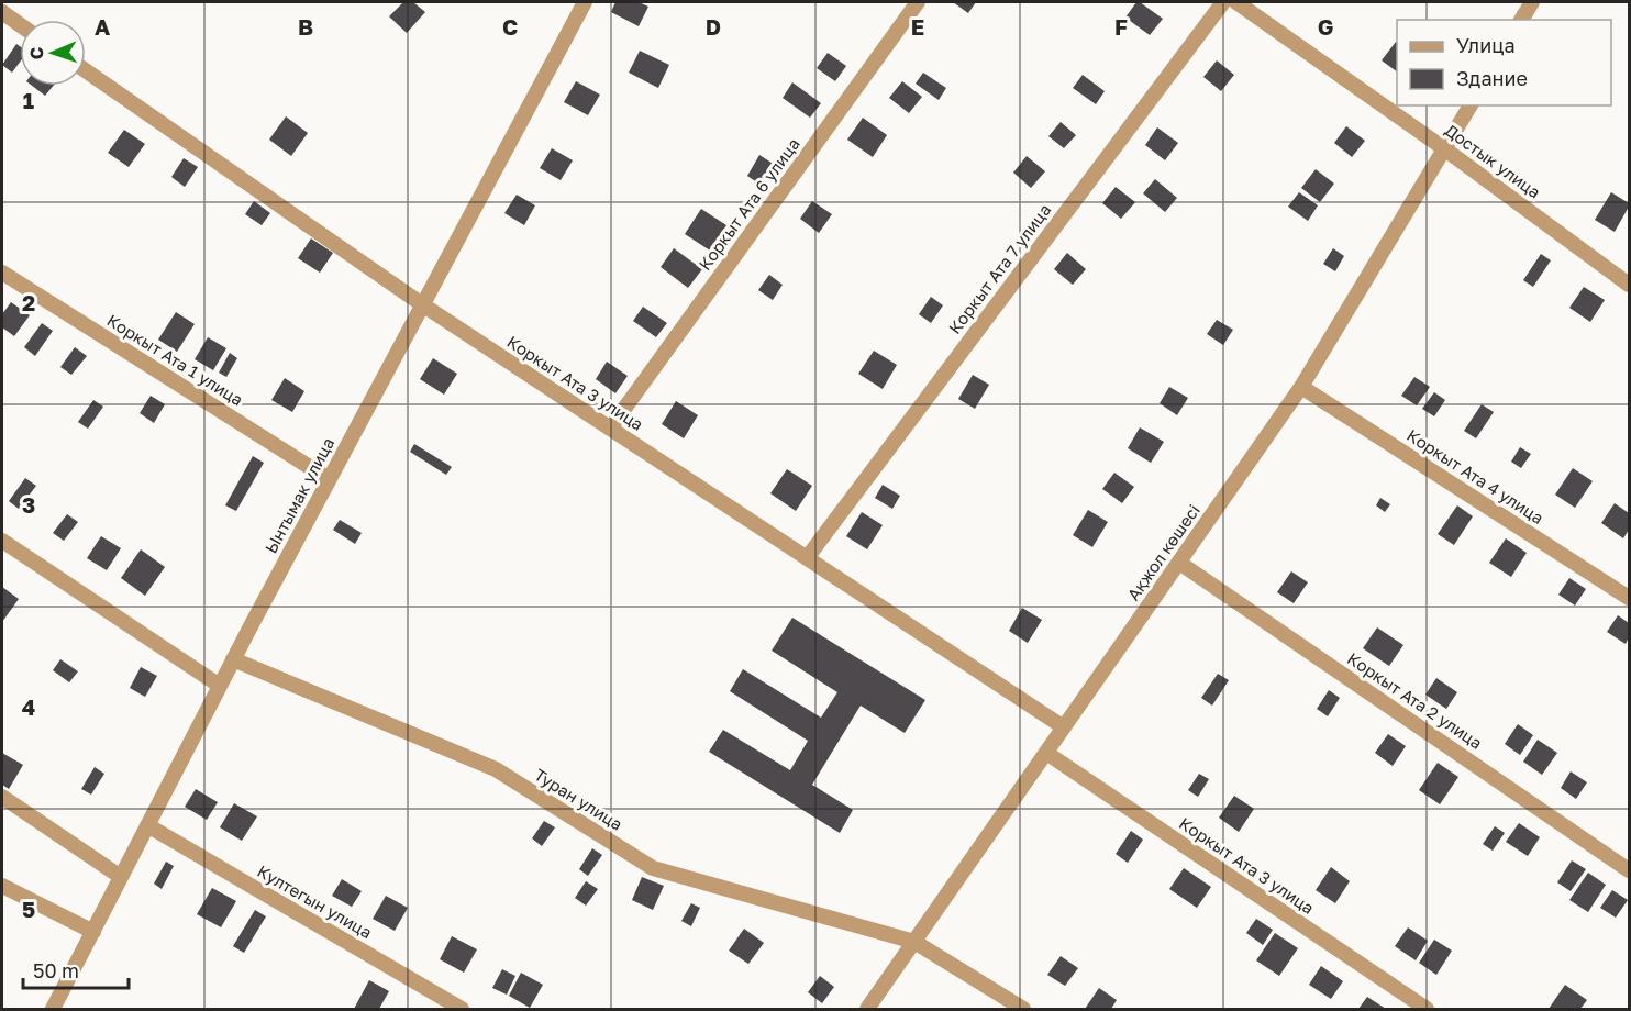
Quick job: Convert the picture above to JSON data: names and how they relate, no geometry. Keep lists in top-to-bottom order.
{
  "streets": {
    "street": [
      "Достык улица",
      "Коркыт Ата 6 улица",
      "Коркыт Ата 7 улица",
      "Коркыт Ата 1 улица",
      "Коркыт Ата 3 улица",
      "Коркыт Ата 4 улица",
      "Ынтымак улица",
      "Ақжол көшесі",
      "Коркыт Ата 2 улица",
      "Туран улица",
      "Култегын улица"
    ]
  },
  "crossings": [
    ["Достык улица", "Ақжол көшесі"],
    ["Коркыт Ата 6 улица", "Коркыт Ата 3 улица"],
    ["Коркыт Ата 7 улица", "Коркыт Ата 3 улица"],
    ["Коркыт Ата 1 улица", "Ынтымак улица"],
    ["Коркыт Ата 3 улица", "Ынтымак улица"],
    ["Коркыт Ата 3 улица", "Ақжол көшесі"],
    ["Коркыт Ата 4 улица", "Ақжол көшесі"],
    ["Ынтымак улица", "Туран улица"],
    ["Ынтымак улица", "Култегын улица"],
    ["Ақжол көшесі", "Коркыт Ата 2 улица"],
    ["Ақжол көшесі", "Туран улица"]
  ],
  "legend": ["Улица", "Здание"],
  "scale_bar": "50 m",
  "north": "left",
  "grid": {
    "columns": [
      "A",
      "B",
      "C",
      "D",
      "E",
      "F",
      "G"
    ],
    "rows": [
      "1",
      "2",
      "3",
      "4",
      "5"
    ]
  }
}
